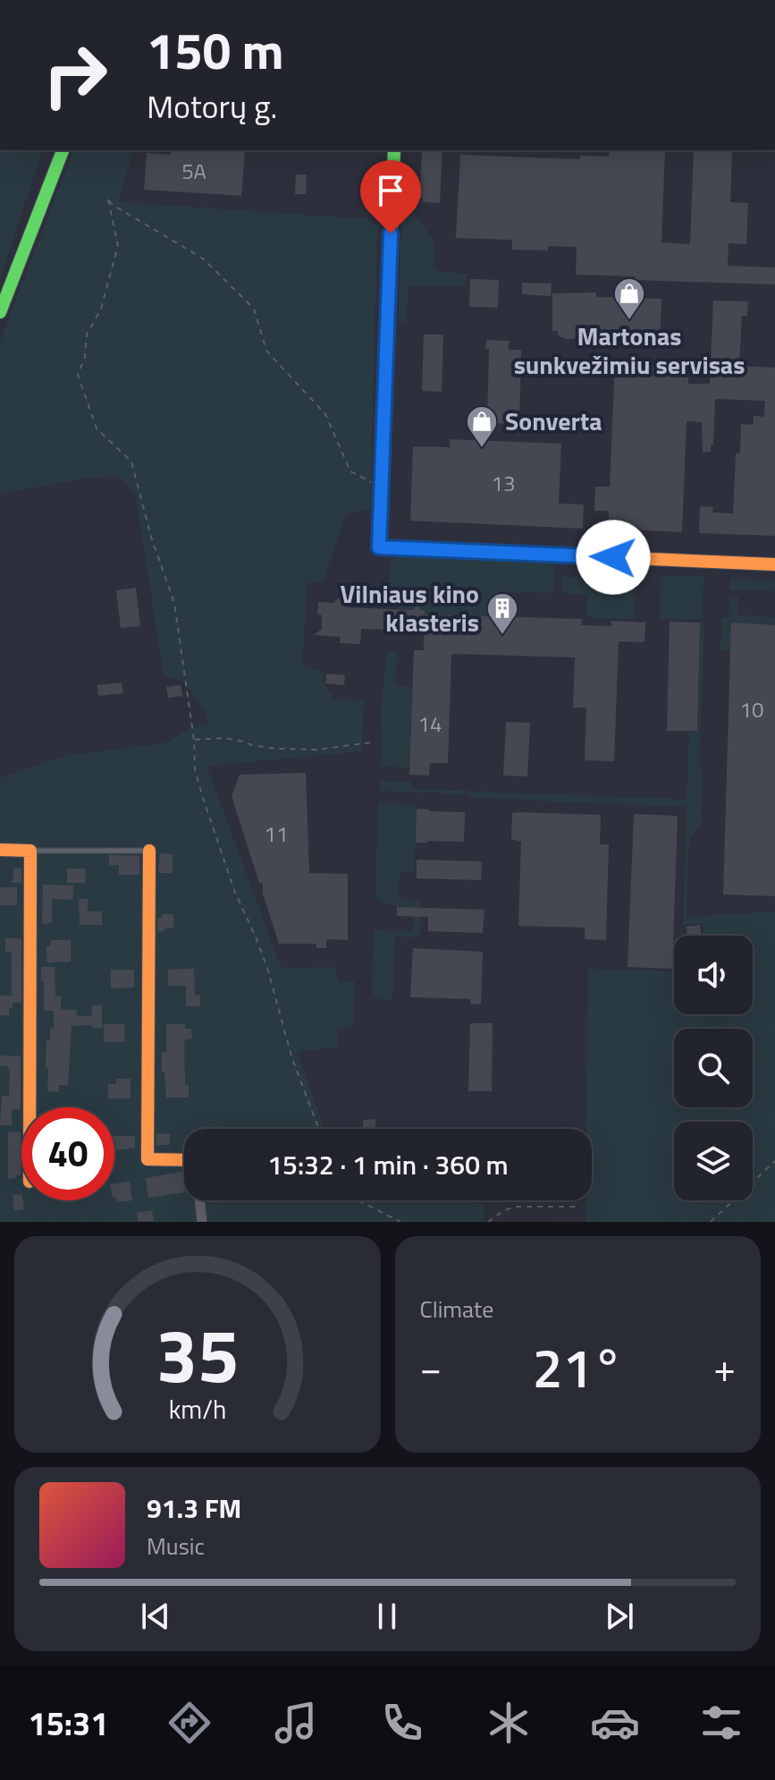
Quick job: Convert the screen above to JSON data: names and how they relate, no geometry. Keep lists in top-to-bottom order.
{
  "places": {
    "shop": ["Martonas sunkvežimiu servisas", "Sonverta"],
    "building": ["Vilniaus kino klasteris"]
  },
  "house_numbers": [
    "5A",
    "13",
    "10",
    "14",
    "11"
  ],
  "page": {
    "turn": ["150 m", "Motorų g."],
    "limit": "40",
    "trip": "15:32 · 1 min · 360 m",
    "tile": "Climate",
    "heat": ["−", "21°", "+"],
    "song": ["91.3 FM", "Music"],
    "tabs": "15:31",
    "gauge": ["35", "km/h"]
  }
}
